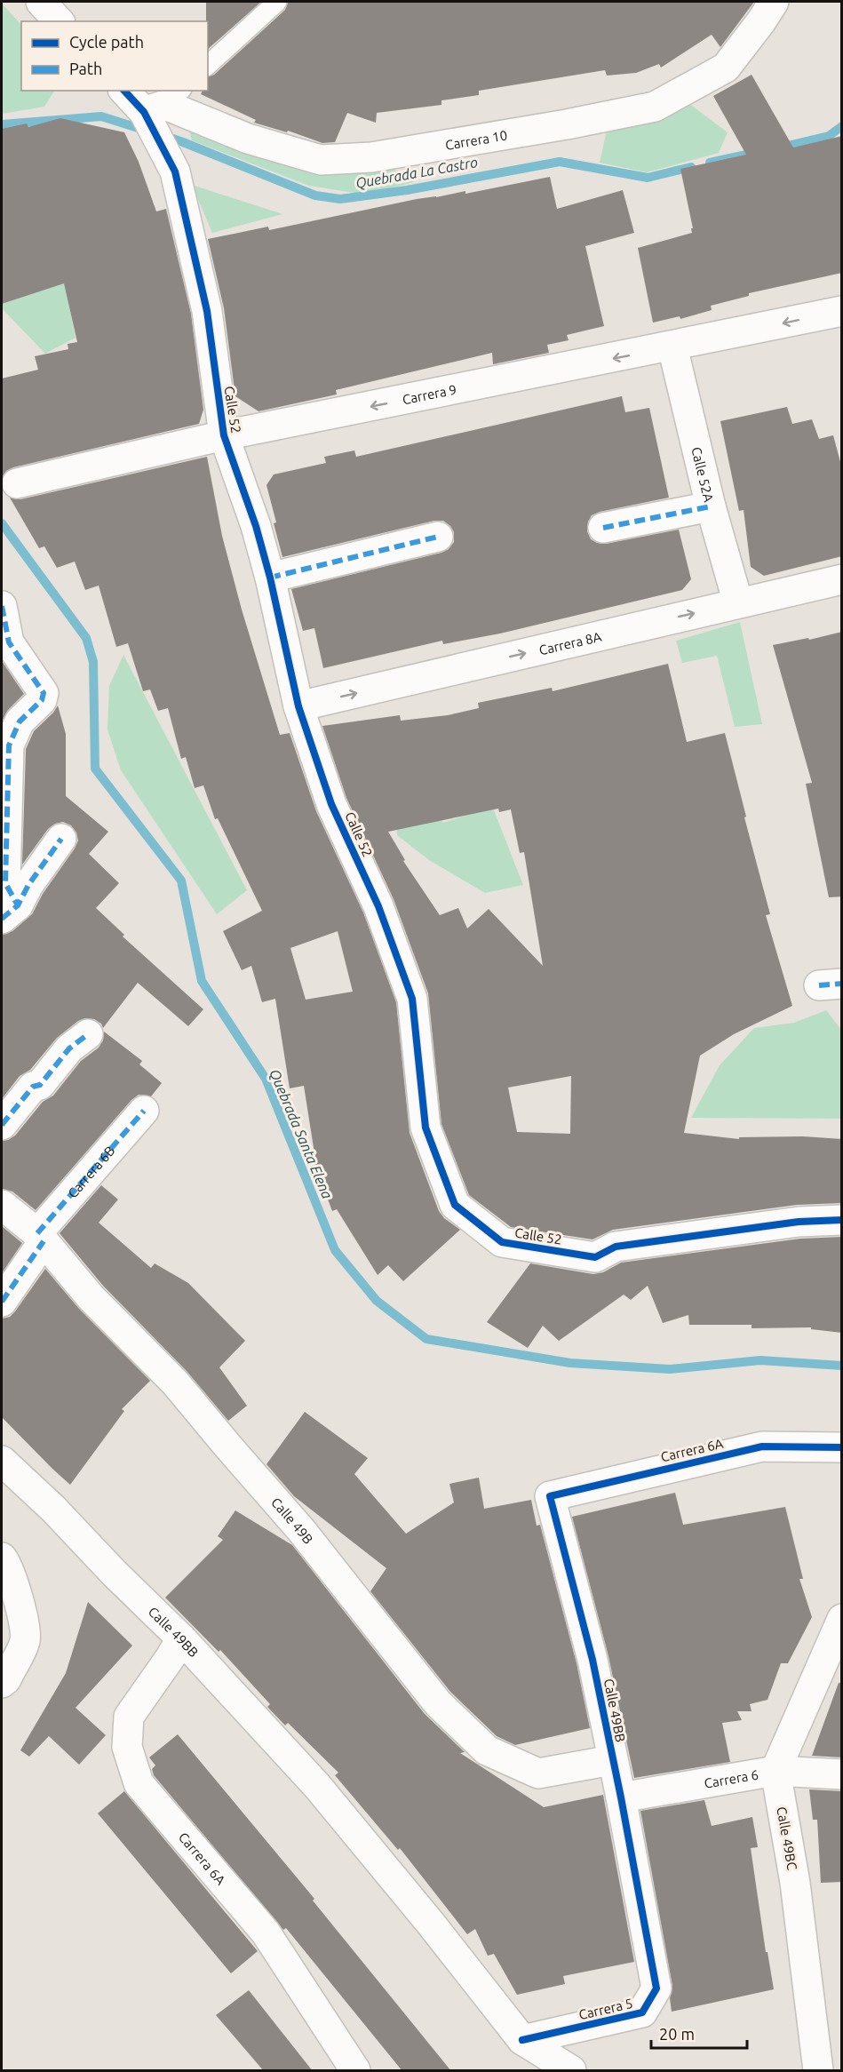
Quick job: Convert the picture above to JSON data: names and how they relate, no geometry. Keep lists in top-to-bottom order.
{
  "streets": {
    "street": [
      "Carrera 10",
      "Carrera 9",
      "Calle 52",
      "Calle 52A",
      "Carrera 8A",
      "Carrera 6B",
      "Carrera 6A",
      "Calle 49B",
      "Calle 49BB",
      "Carrera 6",
      "Calle 49BC",
      "Carrera 5"
    ]
  },
  "crossings": [
    ["Carrera 10", "Calle 52"],
    ["Carrera 9", "Calle 52"],
    ["Carrera 9", "Calle 52A"],
    ["Calle 52", "Carrera 8A"],
    ["Calle 52A", "Carrera 8A"],
    ["Carrera 6B", "Calle 49B"],
    ["Carrera 6A", "Calle 49BB"],
    ["Calle 49B", "Calle 49BB"],
    ["Calle 49BB", "Carrera 6"],
    ["Calle 49BB", "Carrera 5"],
    ["Carrera 6", "Calle 49BC"]
  ],
  "water": ["Quebrada La Castro", "Quebrada Santa Elena"],
  "legend": ["Cycle path", "Path"],
  "scale_bar": "20 m"
}
